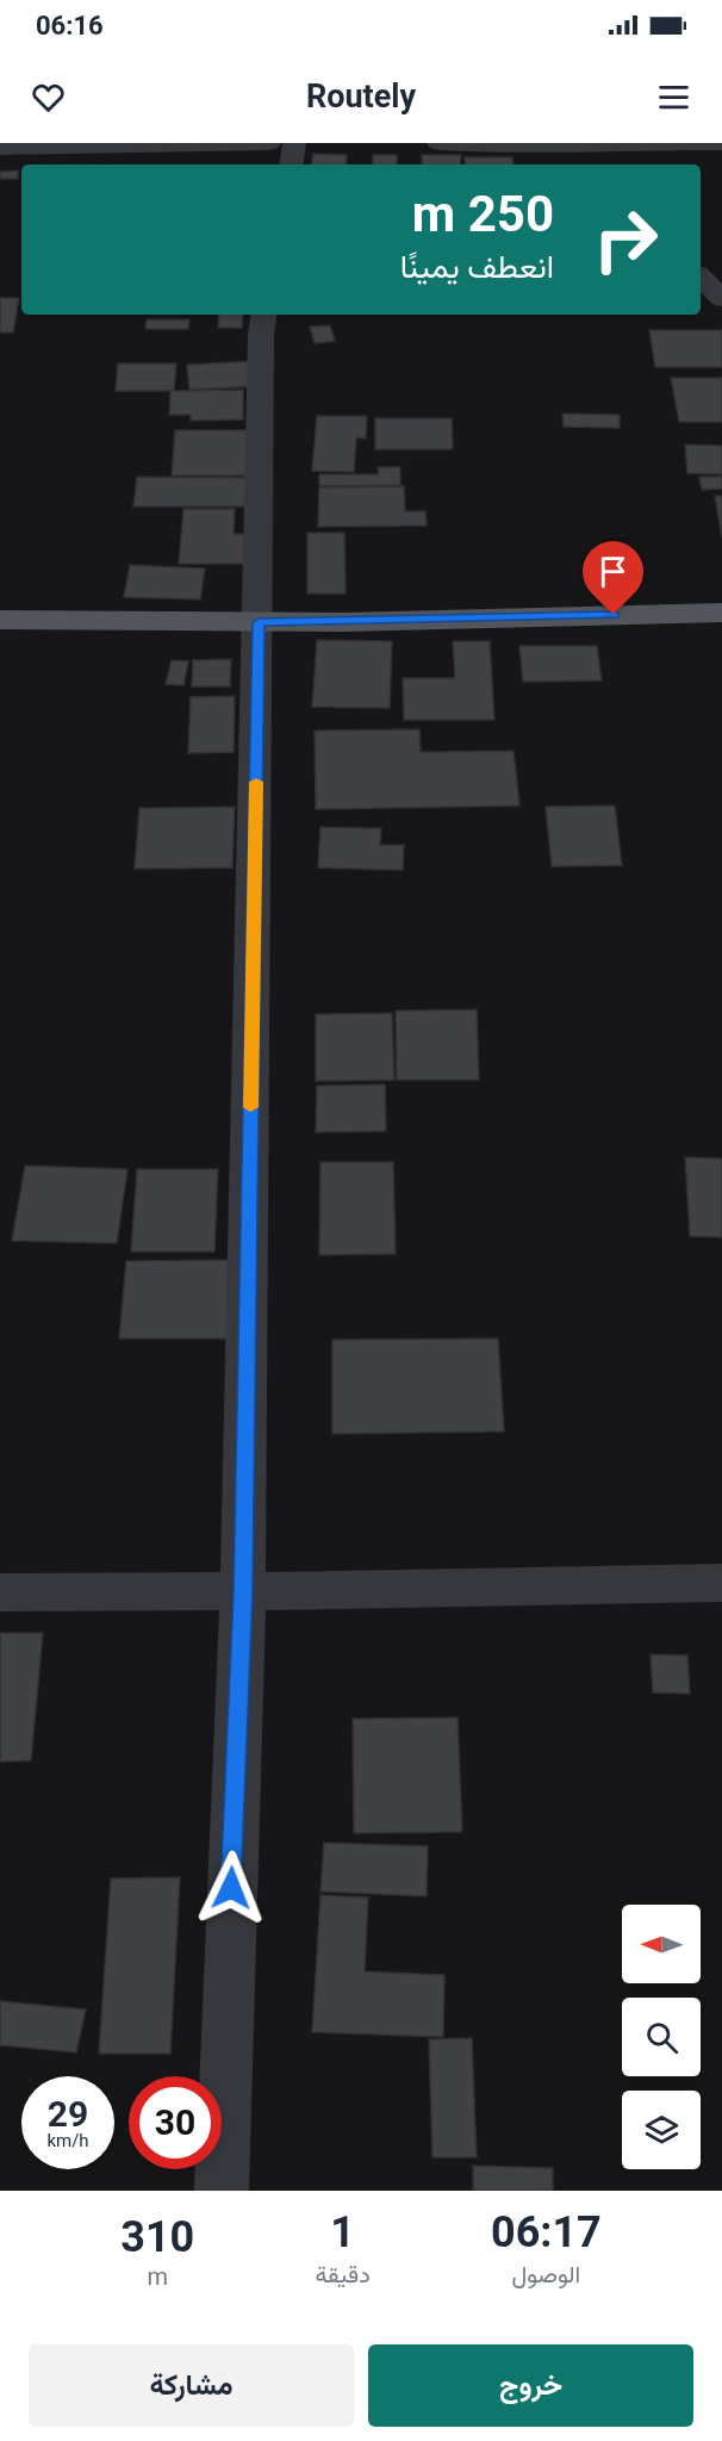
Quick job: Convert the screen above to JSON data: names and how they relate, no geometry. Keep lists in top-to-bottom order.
{
  "north": "left",
  "page": {
    "status": "06:16",
    "header": "Routely",
    "turn": ["250 m", "انعطف يمينًا"],
    "speed": "29 km/h",
    "limit": "30",
    "eta": [
      "06:17",
      "الوصول",
      "1",
      "دقيقة",
      "310",
      "m"
    ],
    "buttons": ["خروج", "مشاركة"]
  }
}
